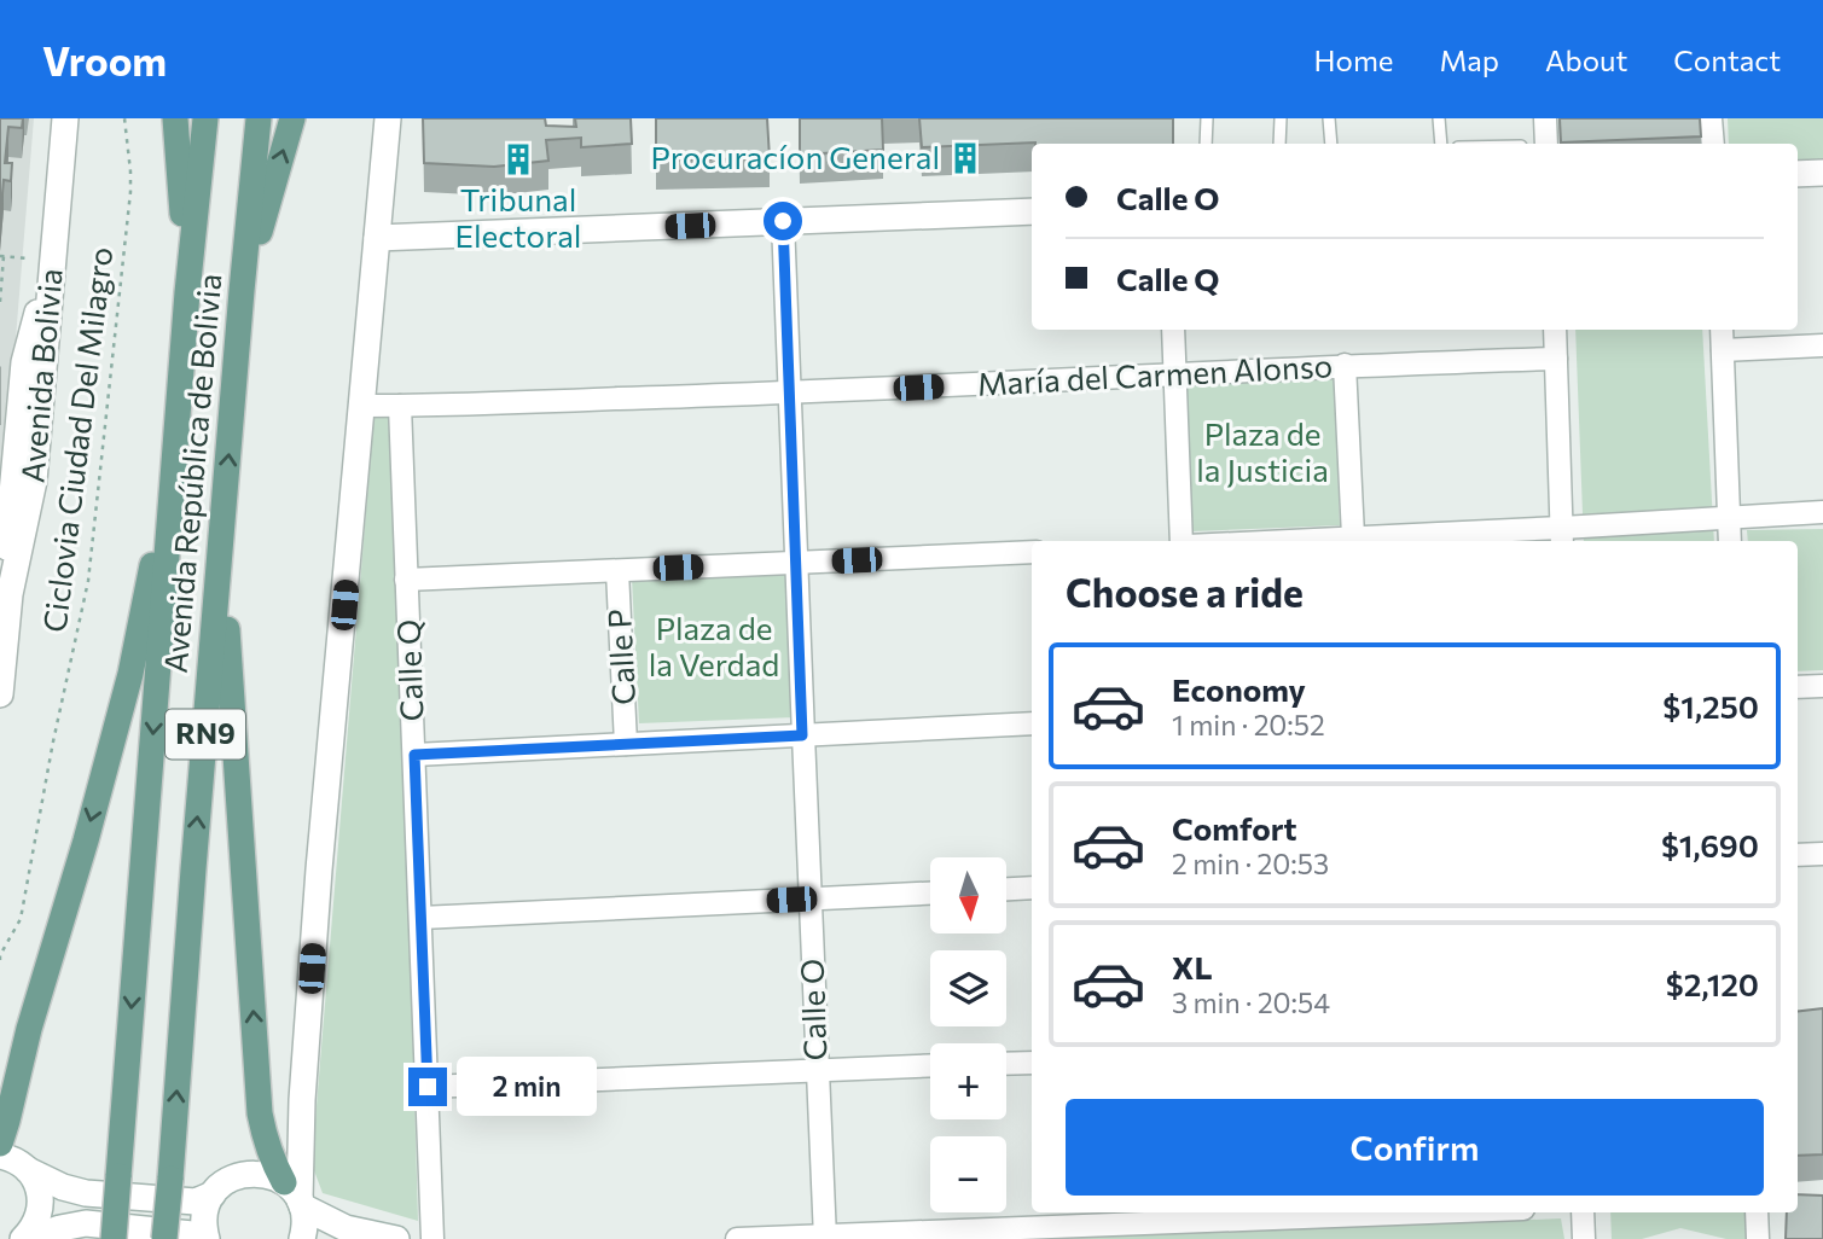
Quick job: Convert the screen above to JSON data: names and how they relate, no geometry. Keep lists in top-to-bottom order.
{
  "streets": {
    "main road": ["Avenida República de Bolivia", "RN9"],
    "street": [
      "Avenida Bolivia",
      "María del Carmen Alonso",
      "Calle P",
      "Calle Q",
      "Calle O"
    ],
    "path": ["Ciclovia Ciudad Del Milagro"]
  },
  "crossings": [
    ["María del Carmen Alonso", "Calle Q"],
    ["María del Carmen Alonso", "Calle O"]
  ],
  "parks": ["Plaza de la Justicia", "Plaza de la Verdad"],
  "places": {
    "building": ["Procuracíon General", "Tribunal Electoral"]
  },
  "north": "bottom",
  "page": {
    "header": "Vroom",
    "nav": [
      "Home",
      "Map",
      "About",
      "Contact"
    ],
    "banner": ["Calle O", "Calle Q"],
    "heading": "Choose a ride",
    "list": [
      {
        "name": "Economy",
        "note": "1 min · 20:52",
        "value": "$1,250"
      },
      {
        "name": "Comfort",
        "note": "2 min · 20:53",
        "value": "$1,690"
      },
      {
        "name": "XL",
        "note": "3 min · 20:54",
        "value": "$2,120"
      }
    ],
    "map_buttons": ["+", "−"],
    "bubble": "2 min",
    "buttons": "Confirm"
  }
}
